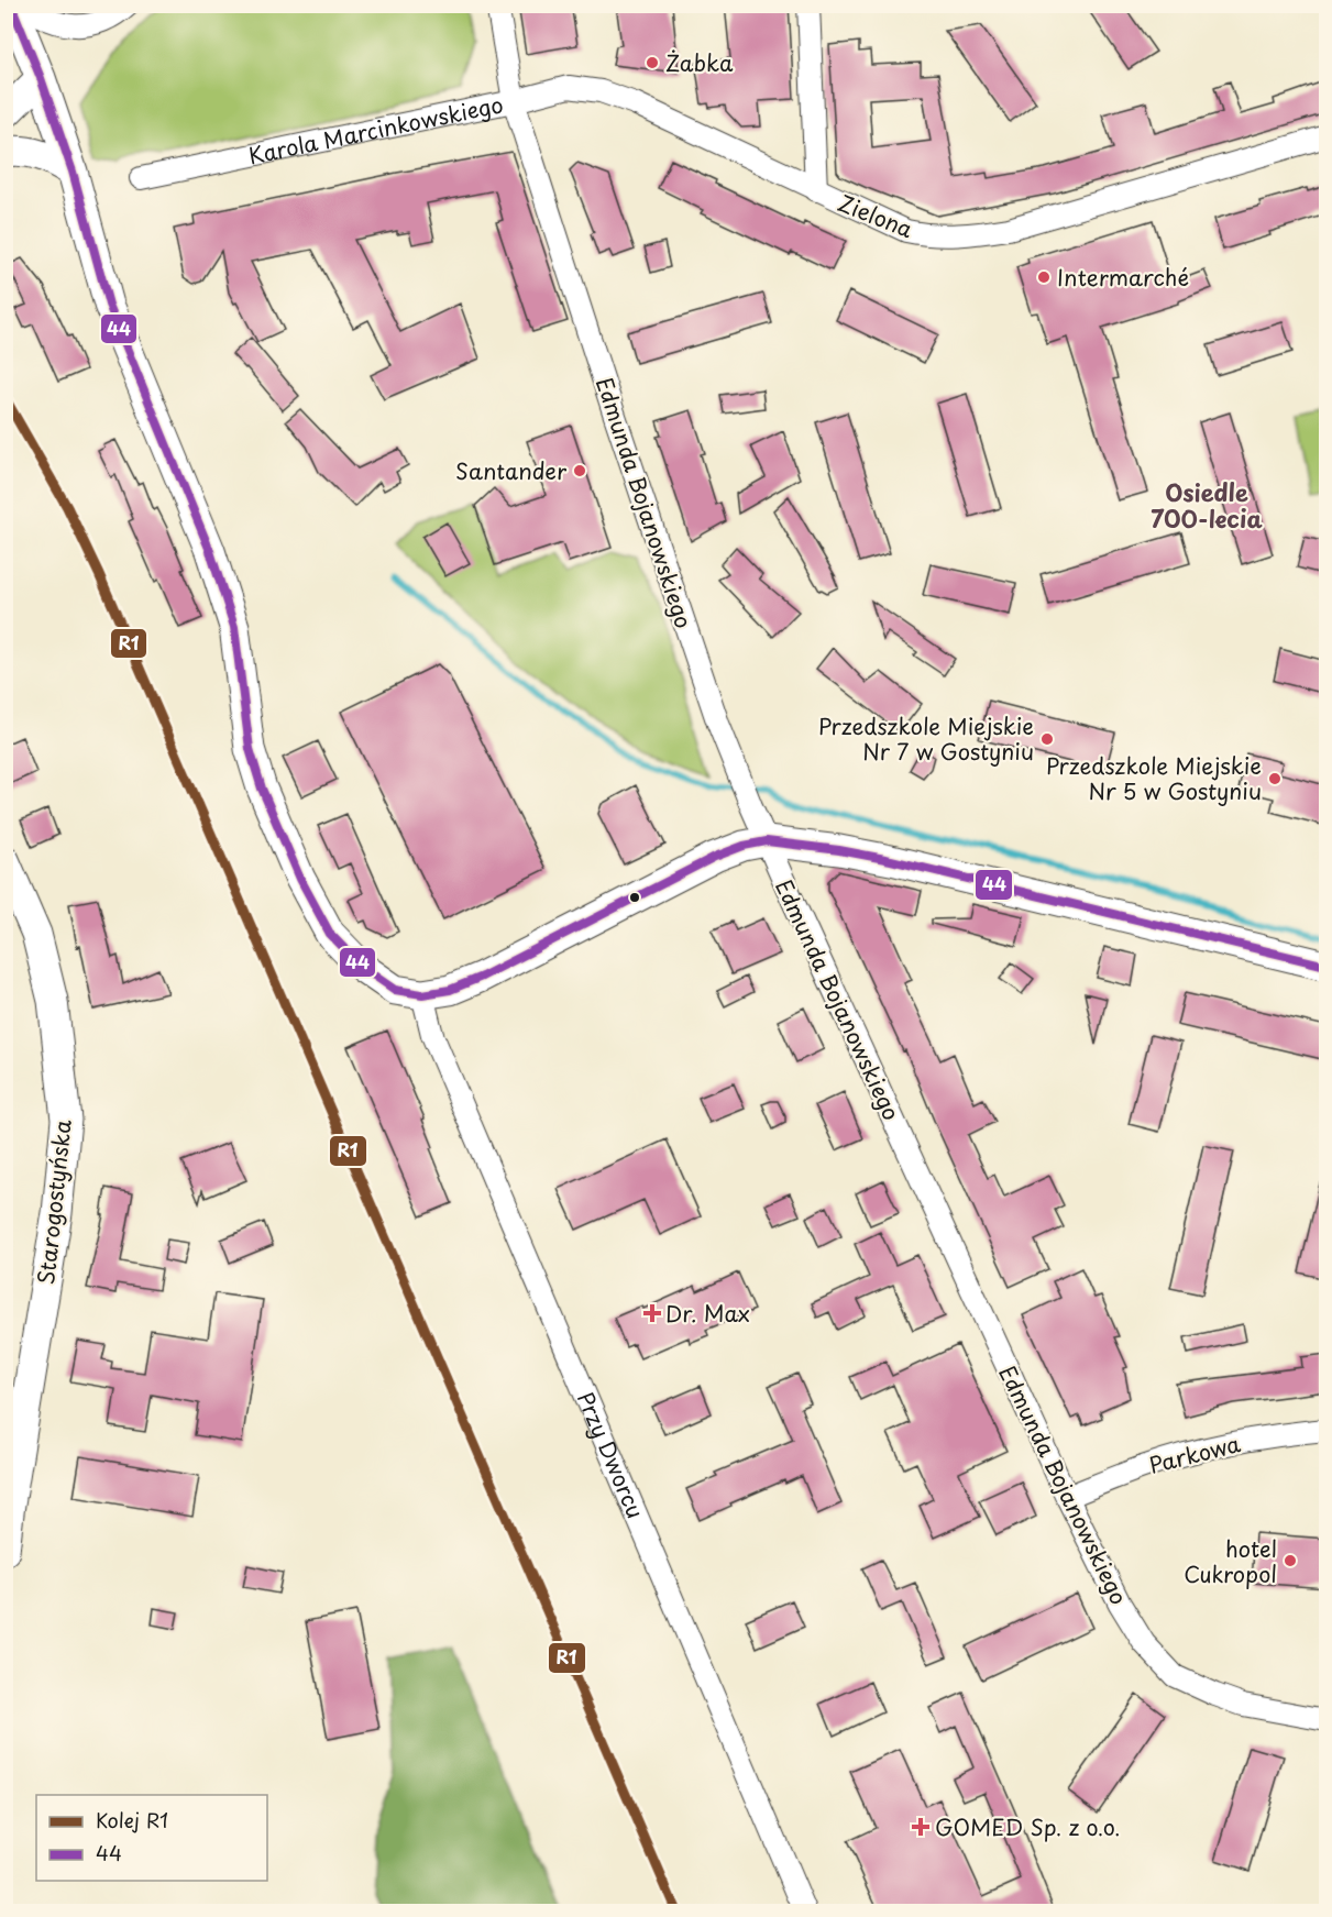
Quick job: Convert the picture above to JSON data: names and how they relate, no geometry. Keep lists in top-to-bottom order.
{
  "streets": {
    "street": [
      "Karola Marcinkowskiego",
      "Zielona",
      "Edmunda Bojanowskiego",
      "Starogostyńska",
      "Przy Dworcu",
      "Parkowa"
    ]
  },
  "crossings": [
    ["Karola Marcinkowskiego", "Zielona"],
    ["Karola Marcinkowskiego", "Edmunda Bojanowskiego"],
    ["Zielona", "Edmunda Bojanowskiego"],
    ["Edmunda Bojanowskiego", "Parkowa"]
  ],
  "districts": ["Osiedle 700-lecia"],
  "places": {
    "other": [
      "Żabka",
      "Intermarché",
      "Santander",
      "Przedszkole Miejskie Nr 7 w Gostyniu",
      "Przedszkole Miejskie Nr 5 w Gostyniu",
      "hotel Cukropol"
    ],
    "health": ["Dr. Max", "GOMED Sp. z o.o."]
  },
  "lines": ["transit line 44", "rail line R1"],
  "legend": ["Kolej R1", "44"]
}
